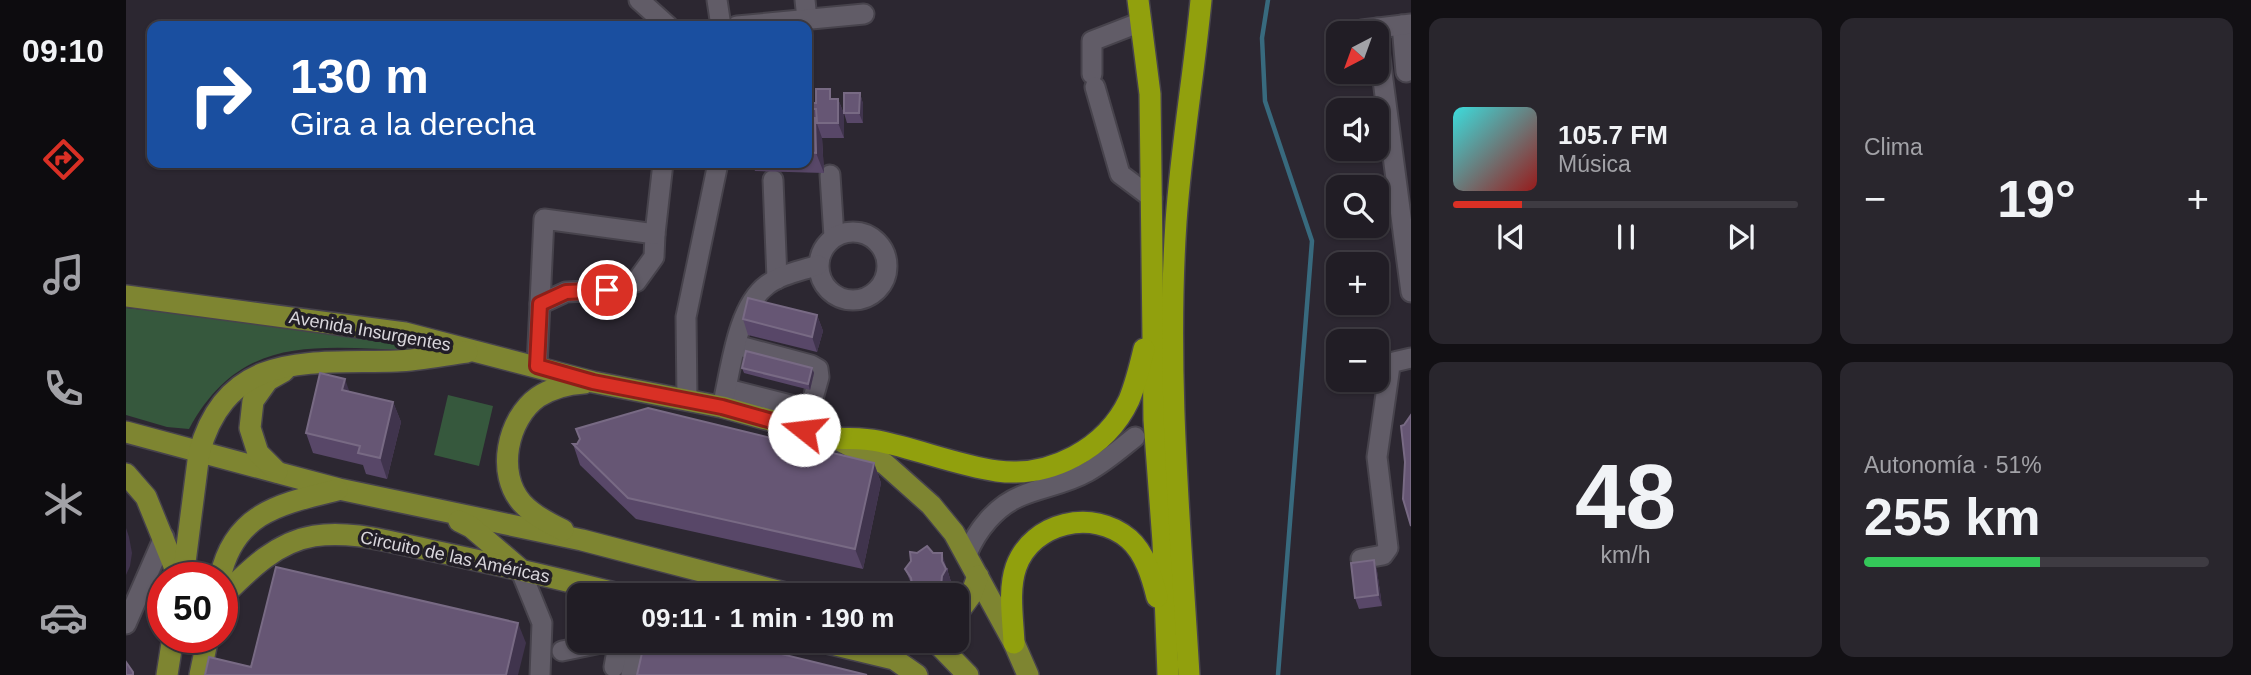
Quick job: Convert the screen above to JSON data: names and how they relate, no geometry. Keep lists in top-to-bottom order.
{
  "streets": {
    "main road": ["Avenida Insurgentes", "Circuito de las Américas"]
  },
  "north": "bottom left",
  "page": {
    "tabs": "09:10",
    "tile": [
      "Clima",
      ["48", "km/h"],
      ["Autonomía · 51%", "255 km"]
    ],
    "map_buttons": ["+", "−"],
    "turn": ["130 m", "Gira a la derecha"],
    "song": ["105.7 FM", "Música"],
    "heat": ["−", "19°", "+"],
    "limit": "50",
    "trip": "09:11 · 1 min · 190 m"
  }
}
